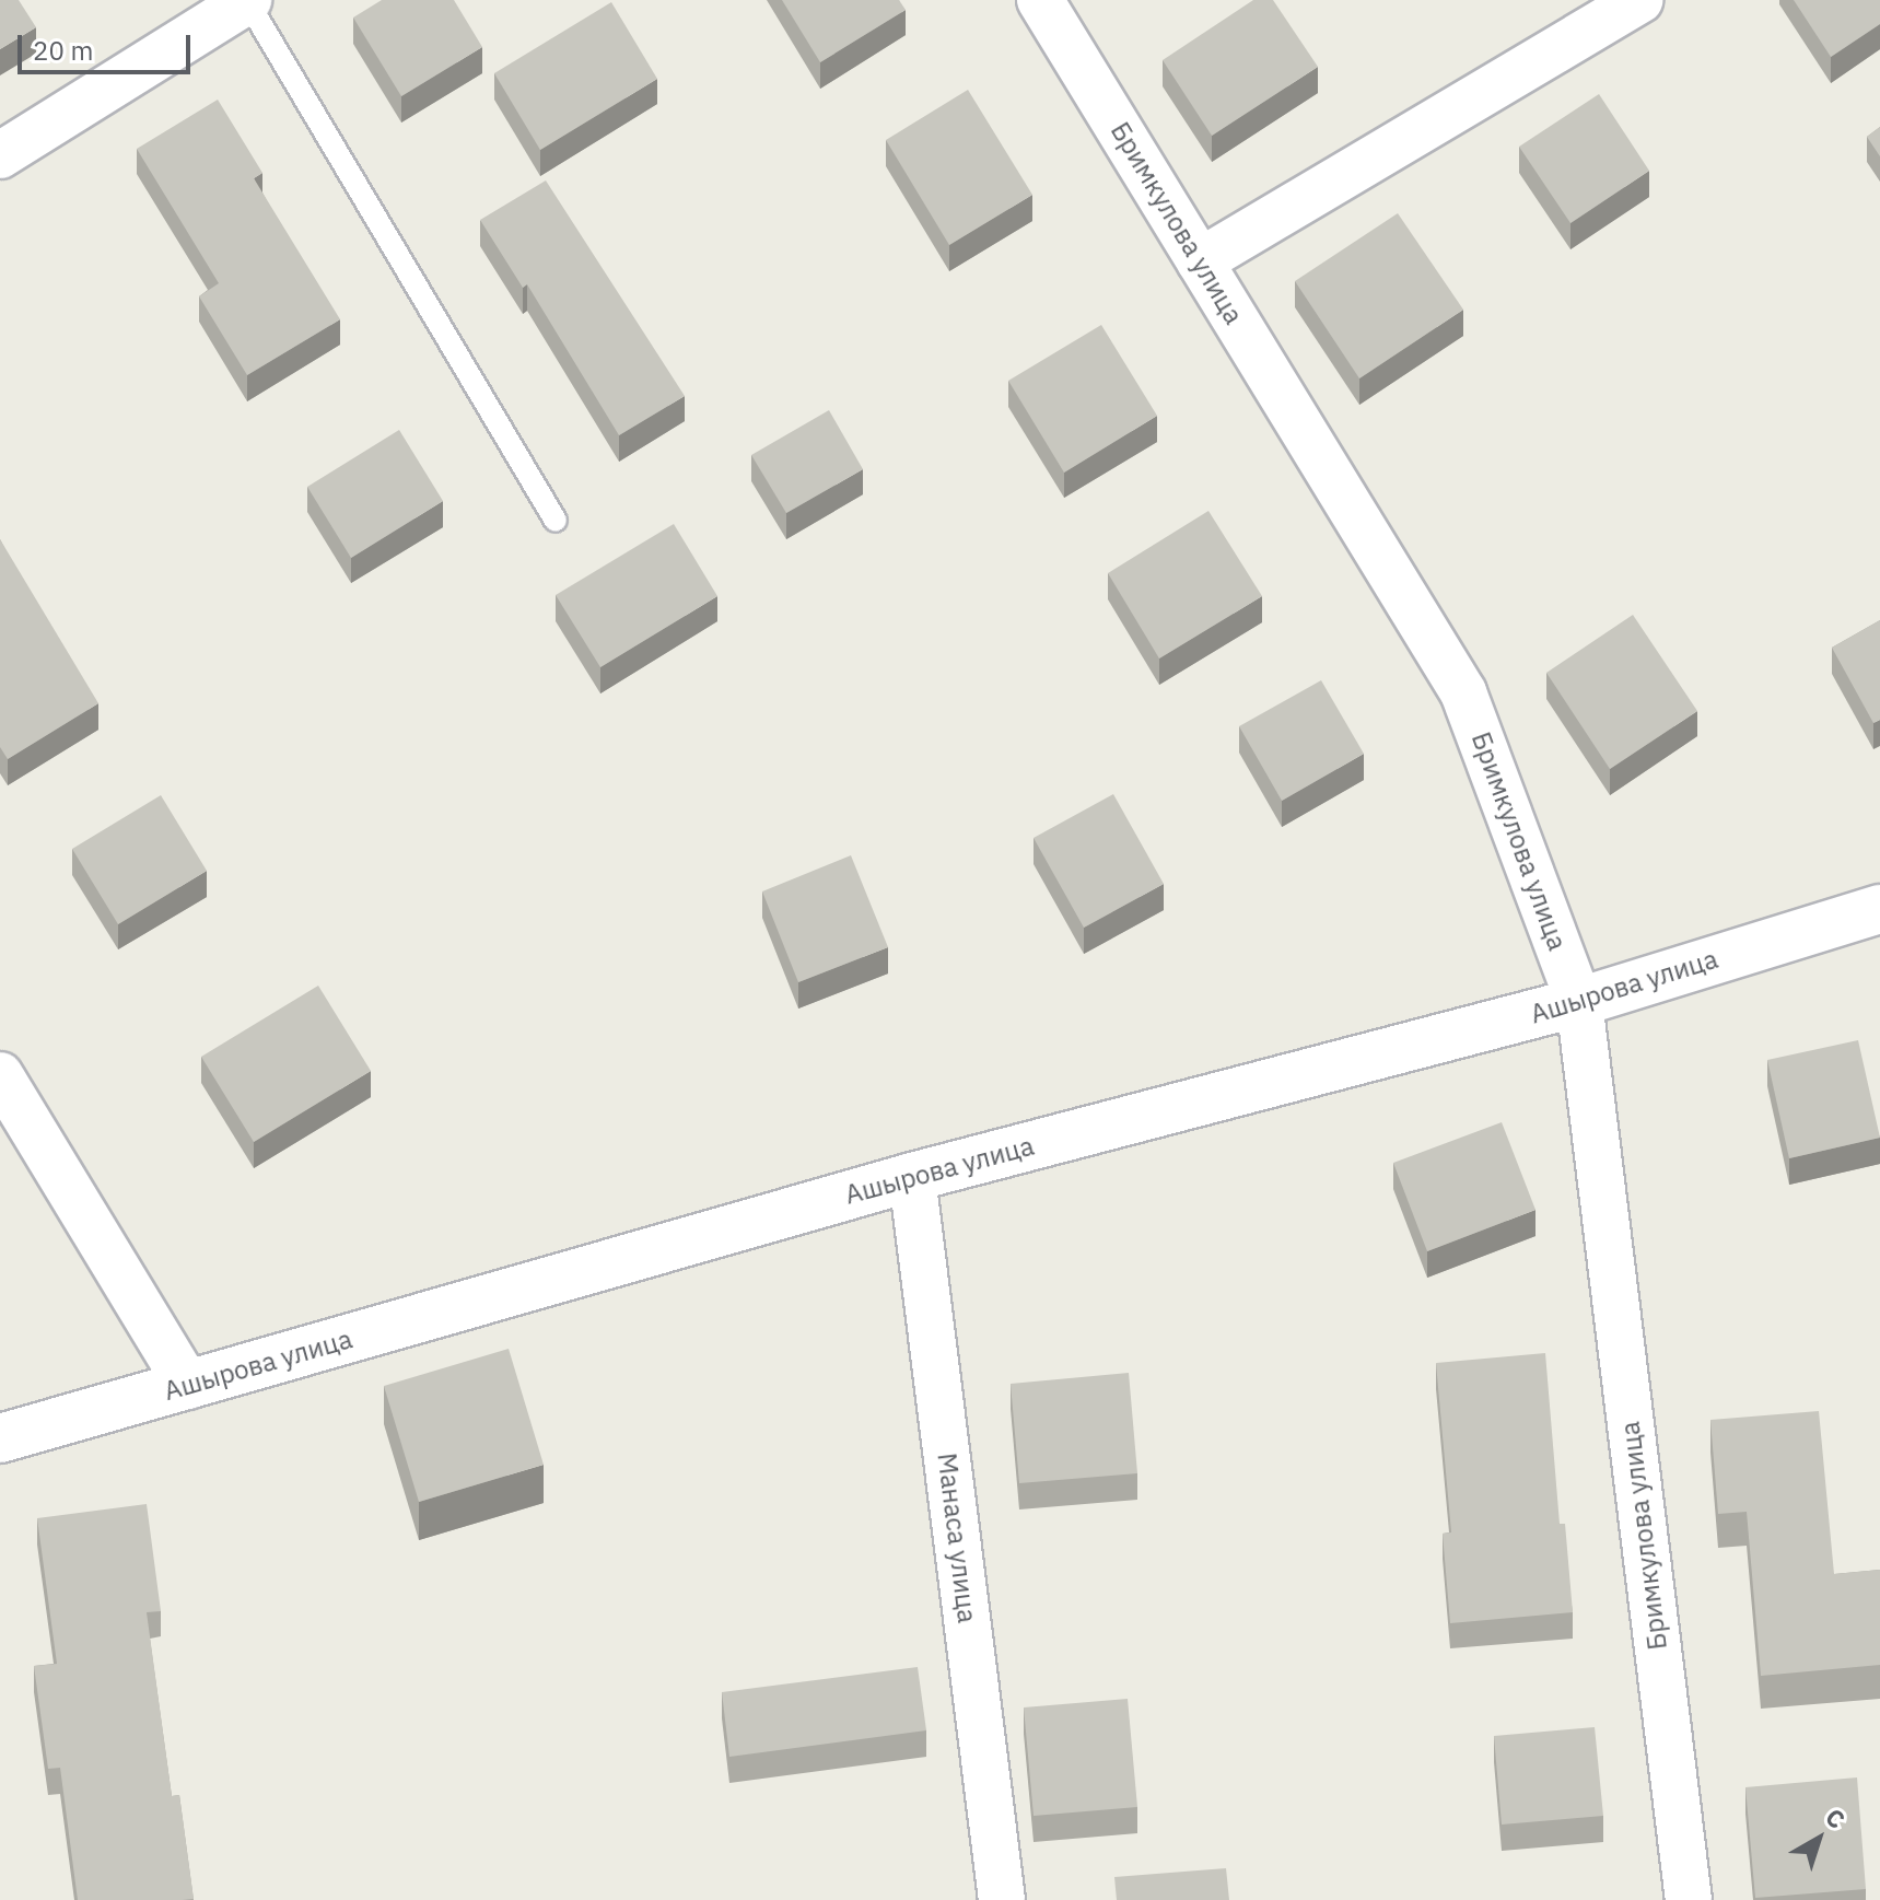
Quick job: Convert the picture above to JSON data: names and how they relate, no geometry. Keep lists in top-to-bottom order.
{
  "streets": {
    "street": ["Бримкулова улица", "Ашырова улица", "Манаса улица"]
  },
  "crossings": [
    ["Бримкулова улица", "Ашырова улица"],
    ["Ашырова улица", "Манаса улица"]
  ],
  "scale_bar": "20 m",
  "north": "top right"
}
